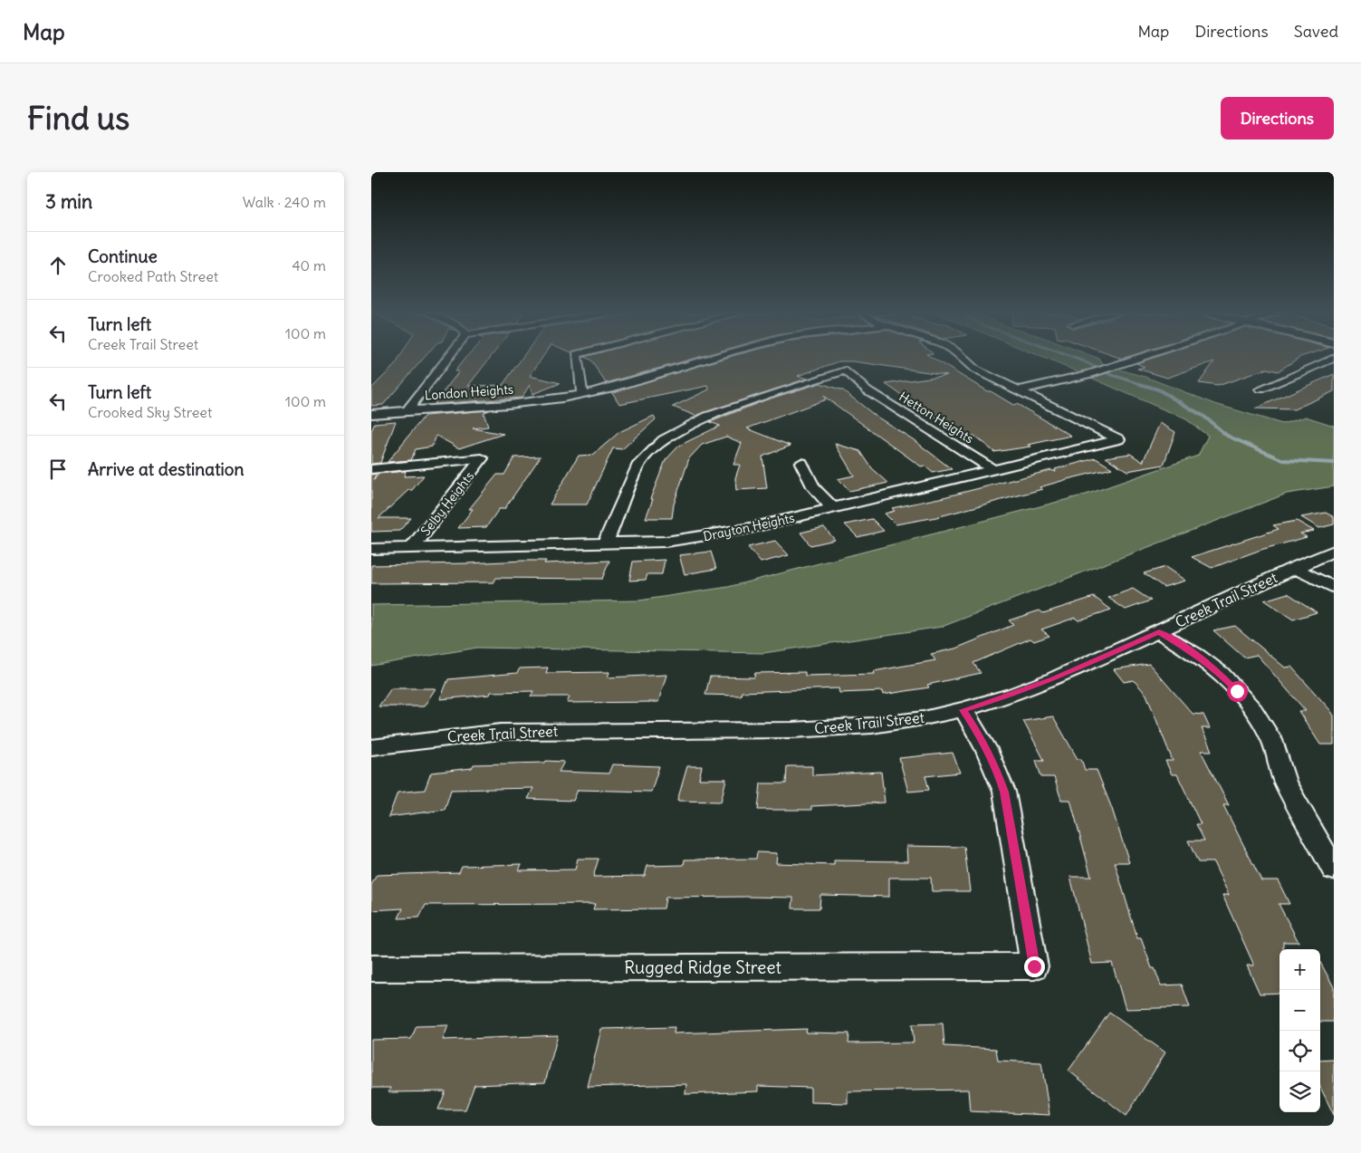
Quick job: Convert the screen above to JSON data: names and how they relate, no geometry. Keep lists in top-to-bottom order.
{
  "streets": {
    "street": [
      "London Heights",
      "Hetton Heights",
      "Selby Heights",
      "Drayton Heights",
      "Creek Trail Street",
      "Rugged Ridge Street"
    ]
  },
  "crossings": [
    ["Hetton Heights", "Drayton Heights"],
    ["Selby Heights", "Drayton Heights"],
    ["Creek Trail Street", "Rugged Ridge Street"]
  ],
  "page": {
    "header": "Map",
    "nav": ["Map", "Directions", "Saved"],
    "buttons": "Directions",
    "title": "Find us",
    "heading": ["3 min", "Walk · 240 m"],
    "list": [
      ["Continue", "Crooked Path Street", "40 m"],
      ["Turn left", "Creek Trail Street", "100 m"],
      ["Turn left", "Crooked Sky Street", "100 m"],
      "Arrive at destination"
    ],
    "map_buttons": ["+", "−"]
  }
}
